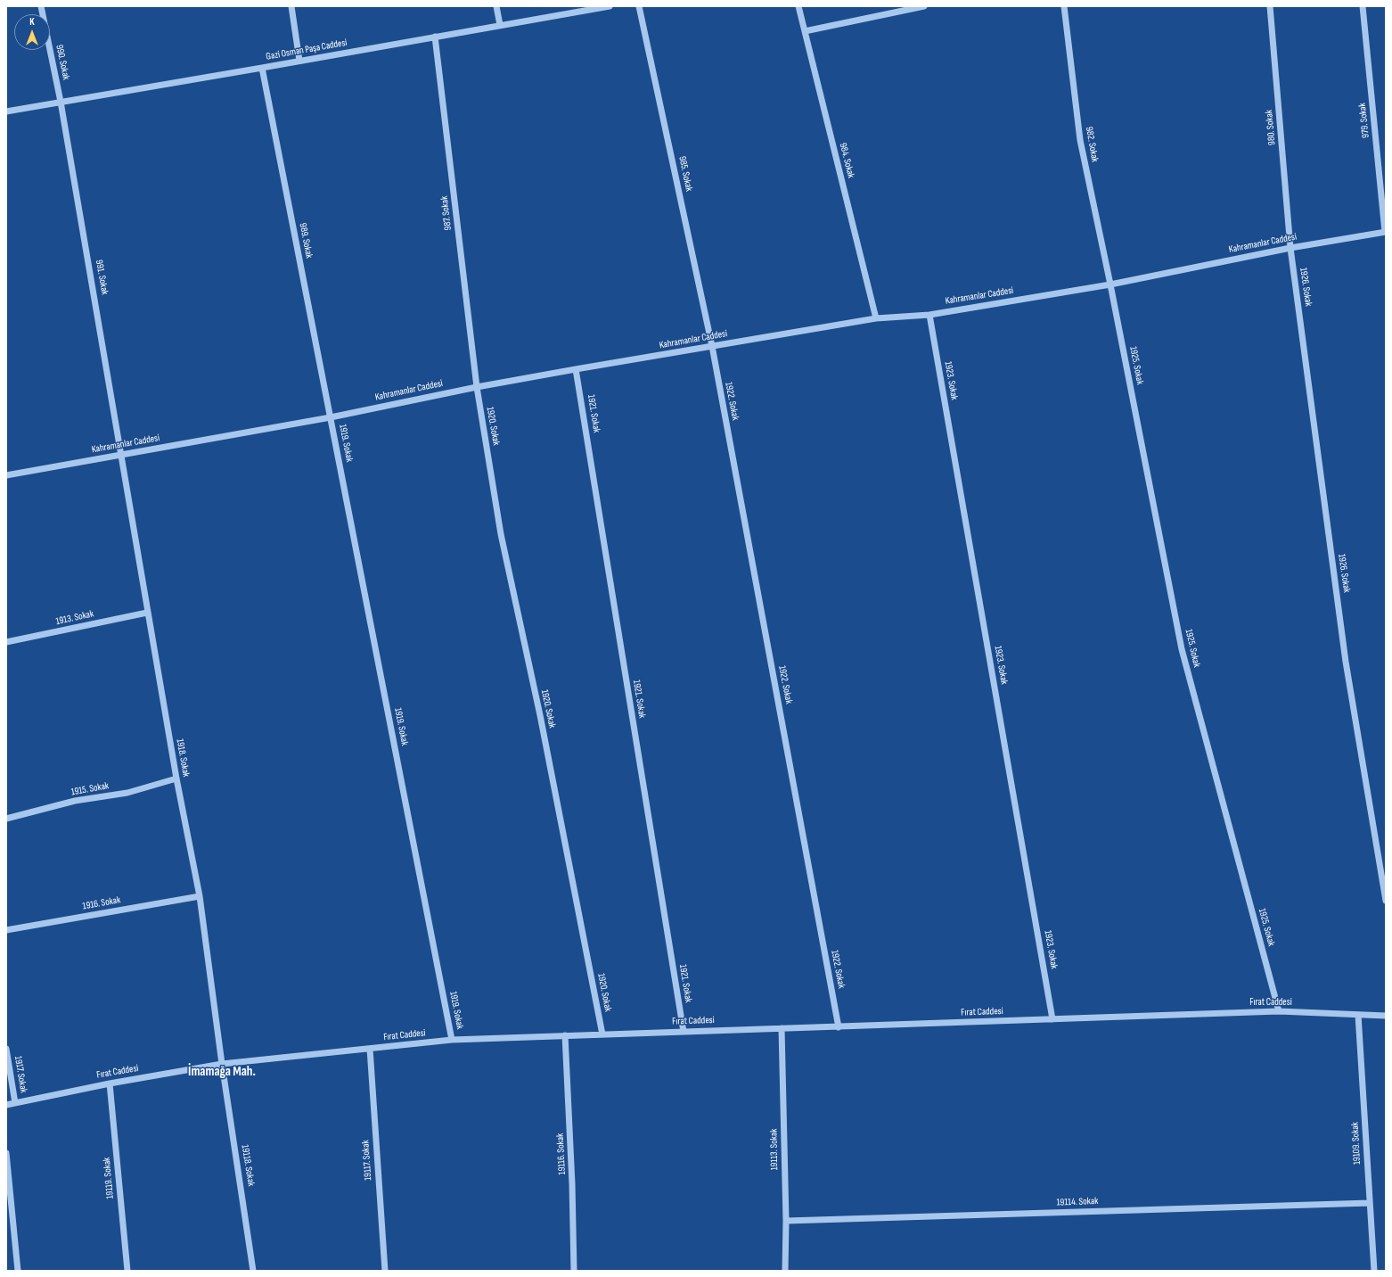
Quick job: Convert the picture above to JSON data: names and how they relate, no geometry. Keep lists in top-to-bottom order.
{
  "streets": {
    "street": [
      "Gazi Osman Paşa Caddesi",
      "990. Sokak",
      "979. Sokak",
      "980. Sokak",
      "982. Sokak",
      "984. Sokak",
      "985. Sokak",
      "987. Sokak",
      "989. Sokak",
      "Kahramanlar Caddesi",
      "991. Sokak",
      "1926. Sokak",
      "1925. Sokak",
      "1923. Sokak",
      "1922. Sokak",
      "1921. Sokak",
      "1920. Sokak",
      "1919. Sokak",
      "1913. Sokak",
      "1918. Sokak",
      "1915. Sokak",
      "1916. Sokak",
      "Fırat Caddesi",
      "1917. Sokak",
      "19109. Sokak",
      "19113. Sokak",
      "19116. Sokak",
      "19117. Sokak",
      "19118. Sokak",
      "19119. Sokak",
      "19114. Sokak"
    ]
  },
  "crossings": [
    ["Gazi Osman Paşa Caddesi", "990. Sokak"],
    ["Gazi Osman Paşa Caddesi", "987. Sokak"],
    ["Gazi Osman Paşa Caddesi", "989. Sokak"],
    ["Gazi Osman Paşa Caddesi", "991. Sokak"],
    ["990. Sokak", "991. Sokak"],
    ["979. Sokak", "Kahramanlar Caddesi"],
    ["980. Sokak", "Kahramanlar Caddesi"],
    ["980. Sokak", "1926. Sokak"],
    ["982. Sokak", "Kahramanlar Caddesi"],
    ["982. Sokak", "1925. Sokak"],
    ["984. Sokak", "Kahramanlar Caddesi"],
    ["985. Sokak", "Kahramanlar Caddesi"],
    ["985. Sokak", "1922. Sokak"],
    ["987. Sokak", "Kahramanlar Caddesi"],
    ["987. Sokak", "1920. Sokak"],
    ["989. Sokak", "Kahramanlar Caddesi"],
    ["989. Sokak", "1919. Sokak"],
    ["Kahramanlar Caddesi", "991. Sokak"],
    ["Kahramanlar Caddesi", "1926. Sokak"],
    ["Kahramanlar Caddesi", "1925. Sokak"],
    ["Kahramanlar Caddesi", "1923. Sokak"],
    ["Kahramanlar Caddesi", "1922. Sokak"],
    ["Kahramanlar Caddesi", "1921. Sokak"],
    ["Kahramanlar Caddesi", "1920. Sokak"],
    ["Kahramanlar Caddesi", "1919. Sokak"],
    ["Kahramanlar Caddesi", "1918. Sokak"],
    ["991. Sokak", "1918. Sokak"],
    ["1925. Sokak", "Fırat Caddesi"],
    ["1923. Sokak", "Fırat Caddesi"],
    ["1922. Sokak", "Fırat Caddesi"],
    ["1921. Sokak", "Fırat Caddesi"],
    ["1920. Sokak", "Fırat Caddesi"],
    ["1919. Sokak", "Fırat Caddesi"],
    ["1913. Sokak", "1918. Sokak"],
    ["1918. Sokak", "1915. Sokak"],
    ["1918. Sokak", "1916. Sokak"],
    ["1918. Sokak", "Fırat Caddesi"],
    ["1918. Sokak", "19118. Sokak"],
    ["Fırat Caddesi", "1917. Sokak"],
    ["Fırat Caddesi", "19109. Sokak"],
    ["Fırat Caddesi", "19113. Sokak"],
    ["Fırat Caddesi", "19116. Sokak"],
    ["Fırat Caddesi", "19117. Sokak"],
    ["Fırat Caddesi", "19118. Sokak"],
    ["Fırat Caddesi", "19119. Sokak"],
    ["19109. Sokak", "19114. Sokak"],
    ["19113. Sokak", "19114. Sokak"]
  ],
  "districts": ["İmamağa Mah."],
  "north": "top"
}
